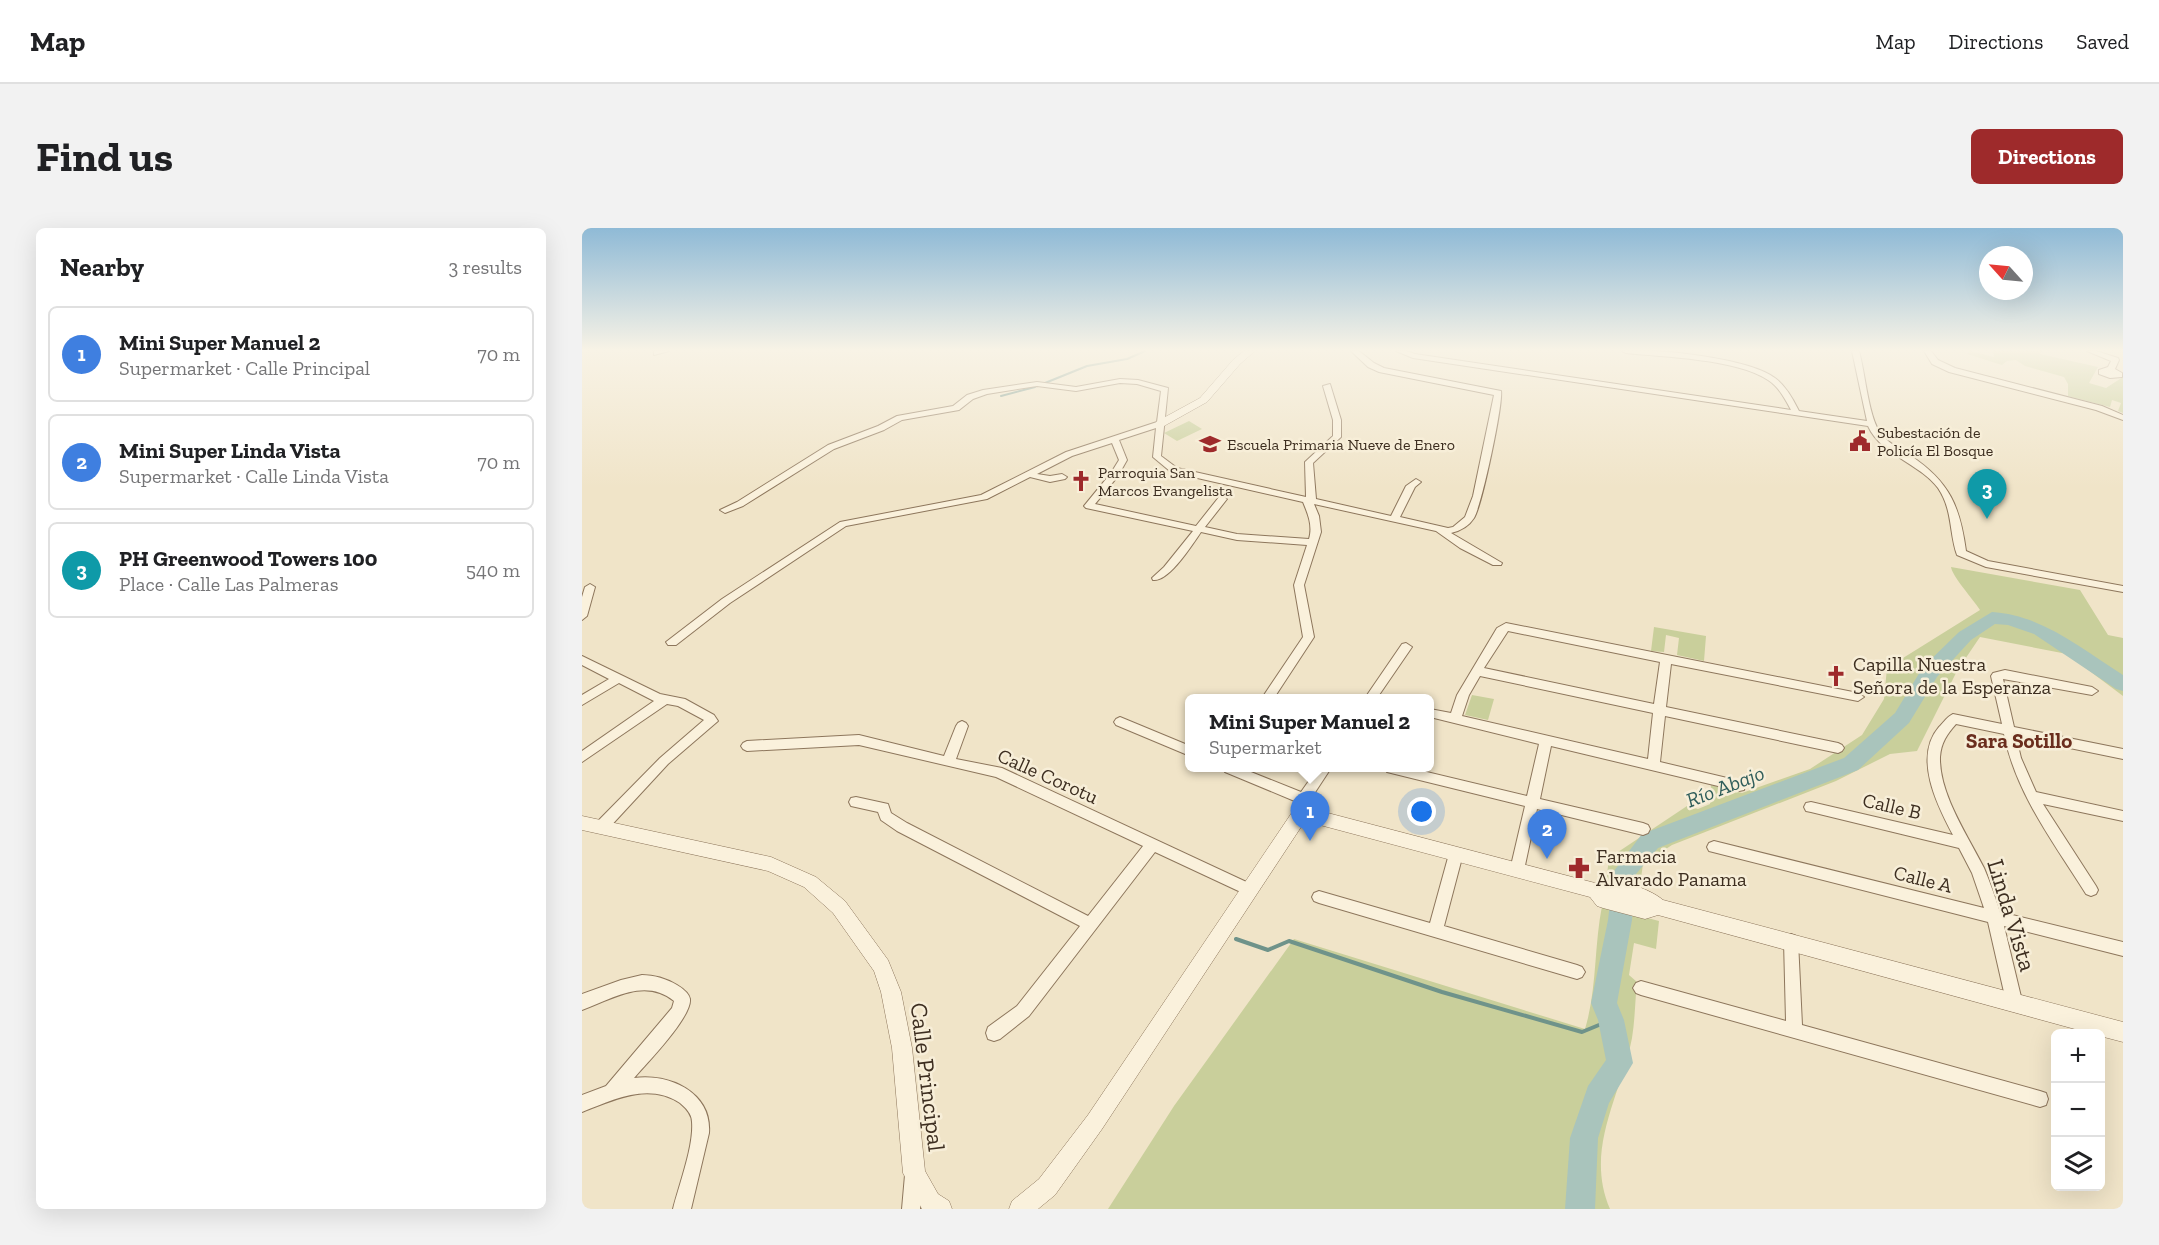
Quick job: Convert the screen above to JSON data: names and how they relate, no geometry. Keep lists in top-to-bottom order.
{
  "streets": {
    "street": [
      "Calle Corotu",
      "Calle B",
      "Calle A",
      "Linda Vista",
      "Calle Principal"
    ]
  },
  "crossings": [
    ["Calle B", "Linda Vista"],
    ["Calle A", "Linda Vista"]
  ],
  "districts": ["Sara Sotillo"],
  "water": ["Río Abajo"],
  "places": {
    "public building": ["Subestación de Policía El Bosque"],
    "school or university": ["Escuela Primaria Nueve de Enero"],
    "church": ["Parroquia San Marcos Evangelista", "Capilla Nuestra Señora de la Esperanza"],
    "pharmacy": ["Farmacia Alvarado Panama"]
  },
  "north": "top left",
  "page": {
    "header": "Map",
    "nav": ["Map", "Directions", "Saved"],
    "buttons": "Directions",
    "title": "Find us",
    "heading": ["Nearby", "3 results"],
    "list": [
      {
        "mark": "1",
        "name": "Mini Super Manuel 2",
        "note": "Supermarket · Calle Principal",
        "value": "70 m"
      },
      {
        "mark": "2",
        "name": "Mini Super Linda Vista",
        "note": "Supermarket · Calle Linda Vista",
        "value": "70 m"
      },
      {
        "mark": "3",
        "name": "PH Greenwood Towers 100",
        "note": "Place · Calle Las Palmeras",
        "value": "540 m"
      }
    ],
    "pins": ["3", "1", "2"],
    "popup": ["Mini Super Manuel 2", "Supermarket"],
    "map_buttons": ["+", "−"]
  }
}
